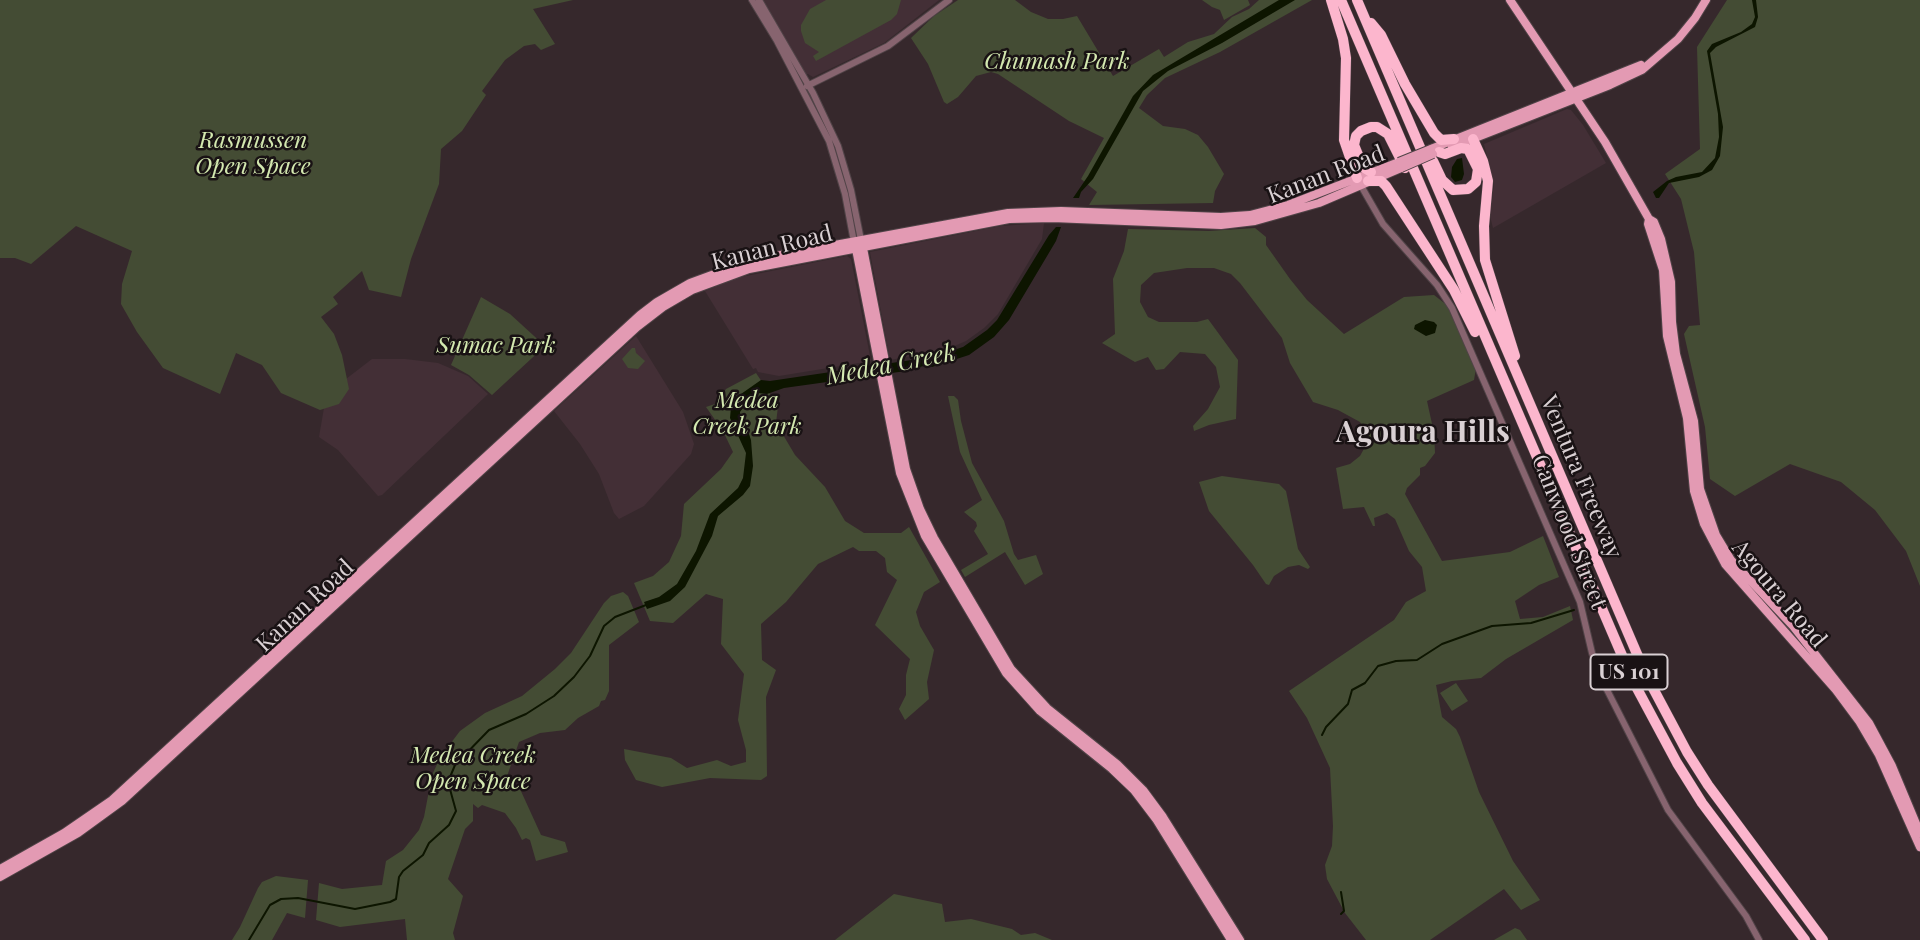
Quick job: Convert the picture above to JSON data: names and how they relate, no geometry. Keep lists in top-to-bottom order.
{
  "streets": {
    "highway": ["Ventura Freeway", "US 101"],
    "main road": ["Kanan Road", "Agoura Road"],
    "street": ["Canwood Street"]
  },
  "crossings": [
    ["Kanan Road", "Canwood Street"],
    ["Kanan Road", "Agoura Road"]
  ],
  "districts": ["Agoura Hills"],
  "water": ["Medea Creek"],
  "parks": [
    "Chumash Park",
    "Rasmussen Open Space",
    "Sumac Park",
    "Medea Creek Park",
    "Medea Creek Open Space"
  ]
}
